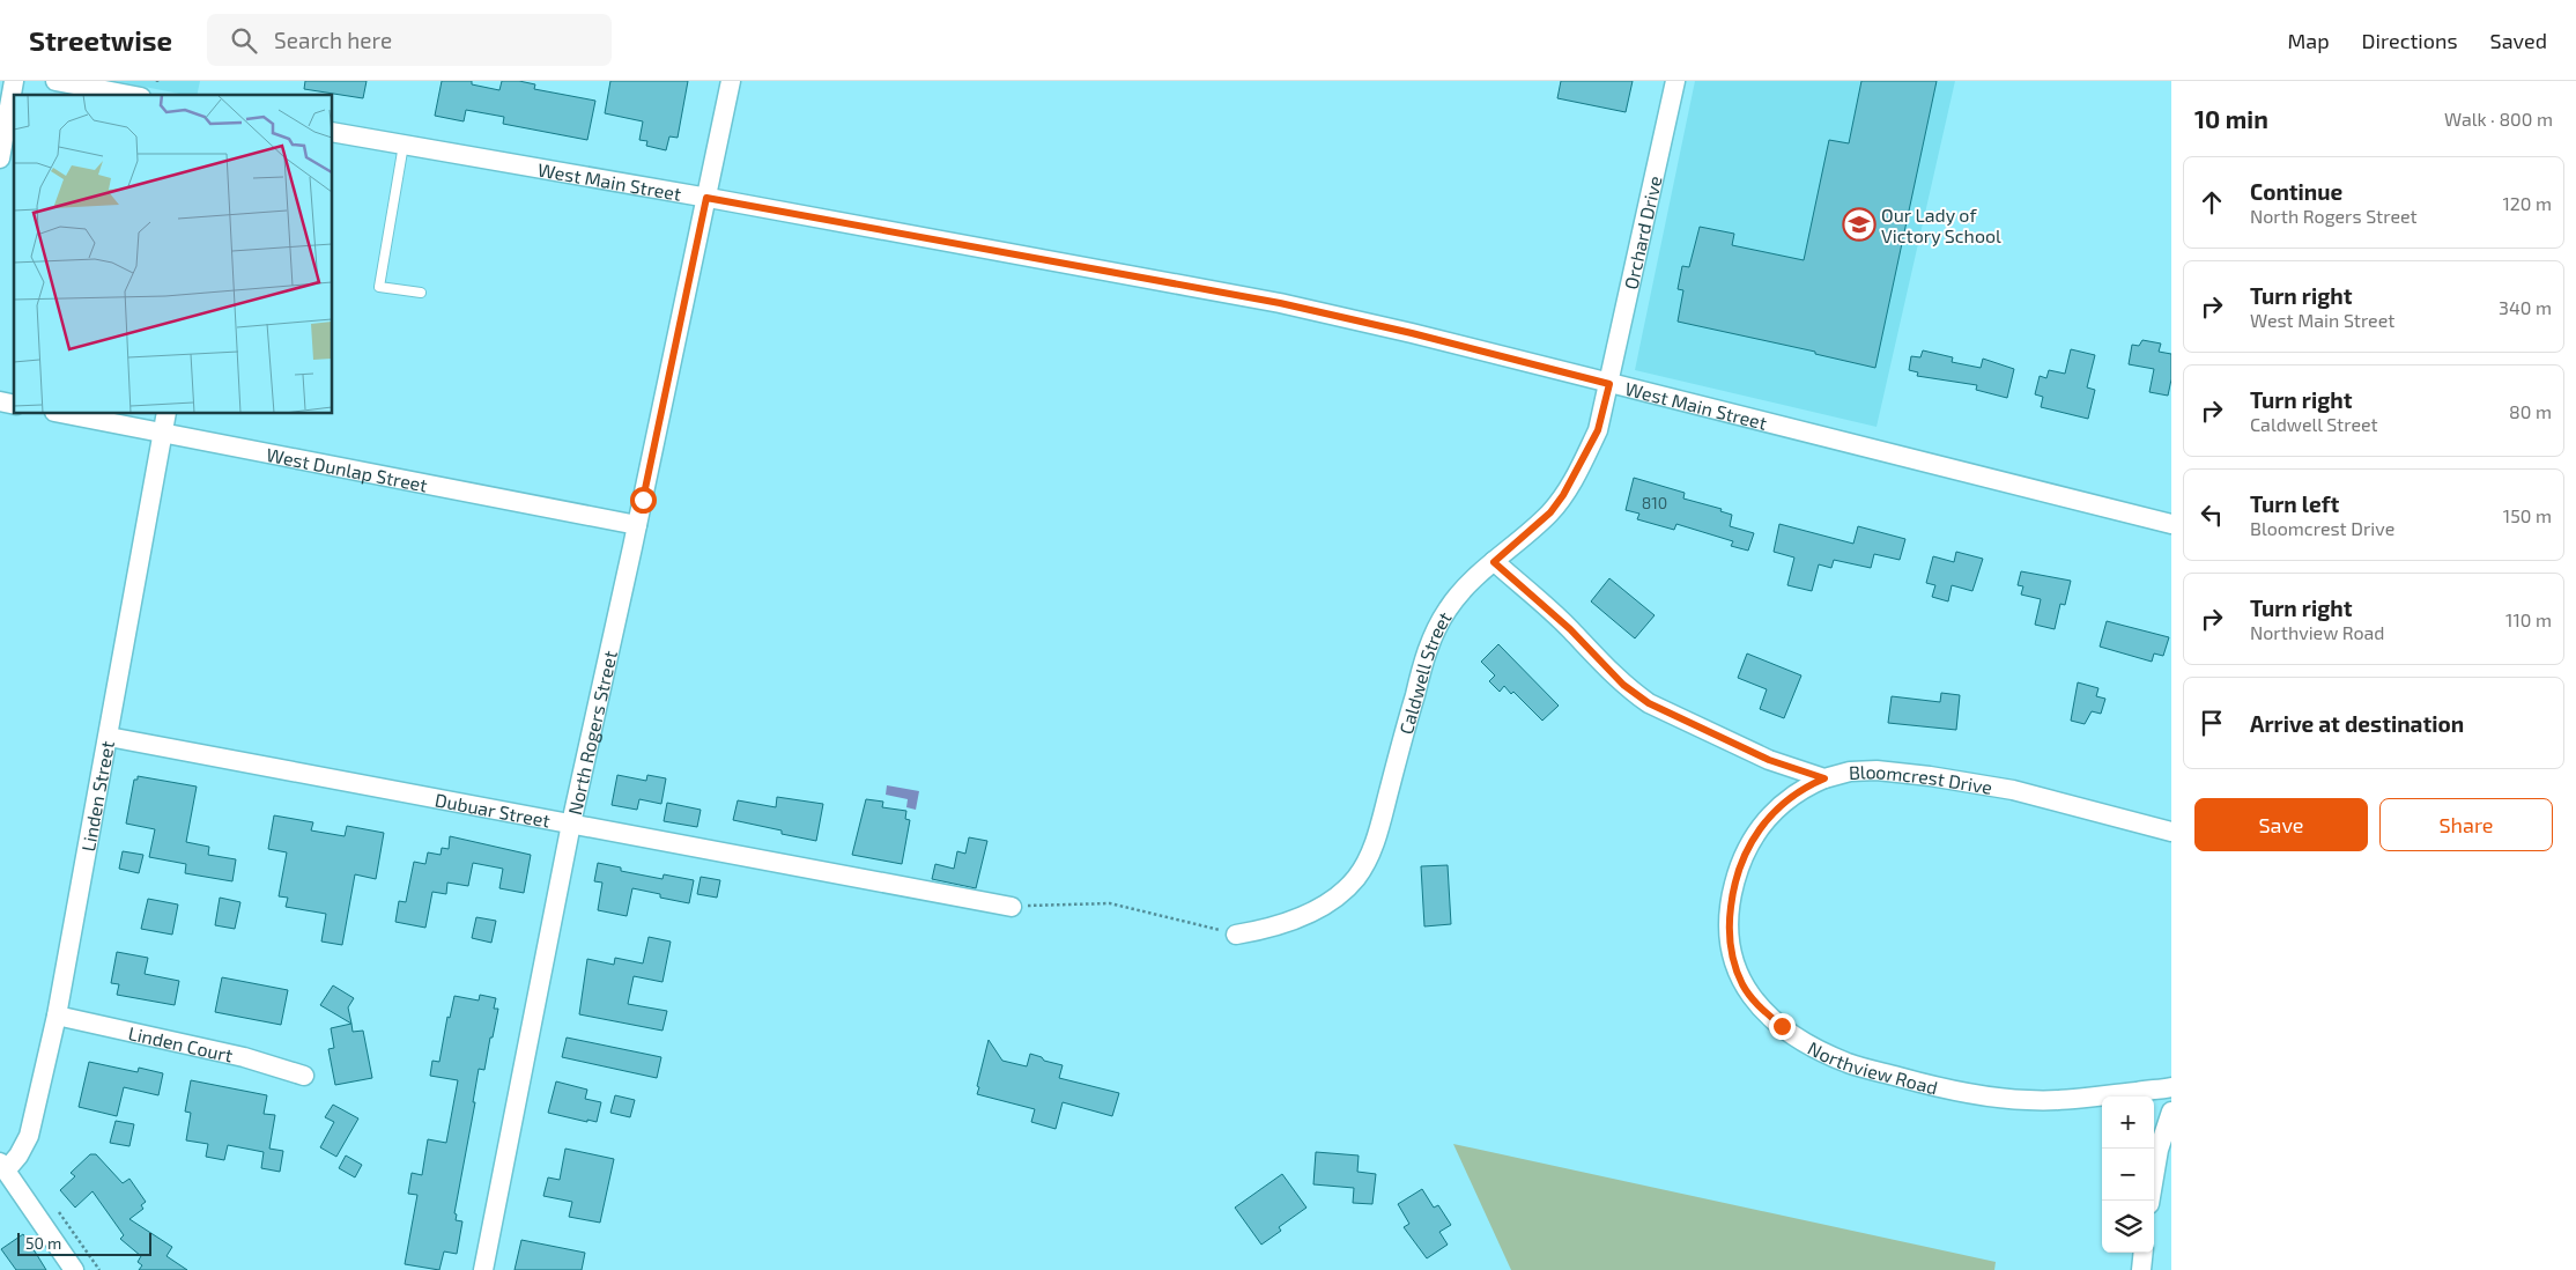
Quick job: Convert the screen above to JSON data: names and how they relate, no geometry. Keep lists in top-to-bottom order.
{
  "streets": {
    "street": [
      "West Main Street",
      "Orchard Drive",
      "West Dunlap Street",
      "Caldwell Street",
      "North Rogers Street",
      "Bloomcrest Drive",
      "Linden Street",
      "Dubuar Street",
      "Linden Court",
      "Northview Road"
    ]
  },
  "crossings": [
    ["West Main Street", "Orchard Drive"],
    ["West Main Street", "Caldwell Street"],
    ["West Main Street", "North Rogers Street"],
    ["Orchard Drive", "Caldwell Street"],
    ["West Dunlap Street", "North Rogers Street"],
    ["West Dunlap Street", "Linden Street"],
    ["Caldwell Street", "Bloomcrest Drive"],
    ["North Rogers Street", "Dubuar Street"],
    ["Bloomcrest Drive", "Northview Road"],
    ["Linden Street", "Dubuar Street"],
    ["Linden Street", "Linden Court"]
  ],
  "places": {
    "school or university": ["Our Lady of Victory School"]
  },
  "house_numbers": ["810"],
  "scale_bar": "50 m",
  "page": {
    "header": "Streetwise",
    "search": "Search here",
    "nav": ["Map", "Directions", "Saved"],
    "heading": ["10 min", "Walk · 800 m"],
    "list": [
      ["Continue", "North Rogers Street", "120 m"],
      ["Turn right", "West Main Street", "340 m"],
      ["Turn right", "Caldwell Street", "80 m"],
      ["Turn left", "Bloomcrest Drive", "150 m"],
      ["Turn right", "Northview Road", "110 m"],
      "Arrive at destination"
    ],
    "buttons": ["Save", "Share"],
    "map_buttons": ["+", "−"],
    "scale": "50 m"
  }
}
